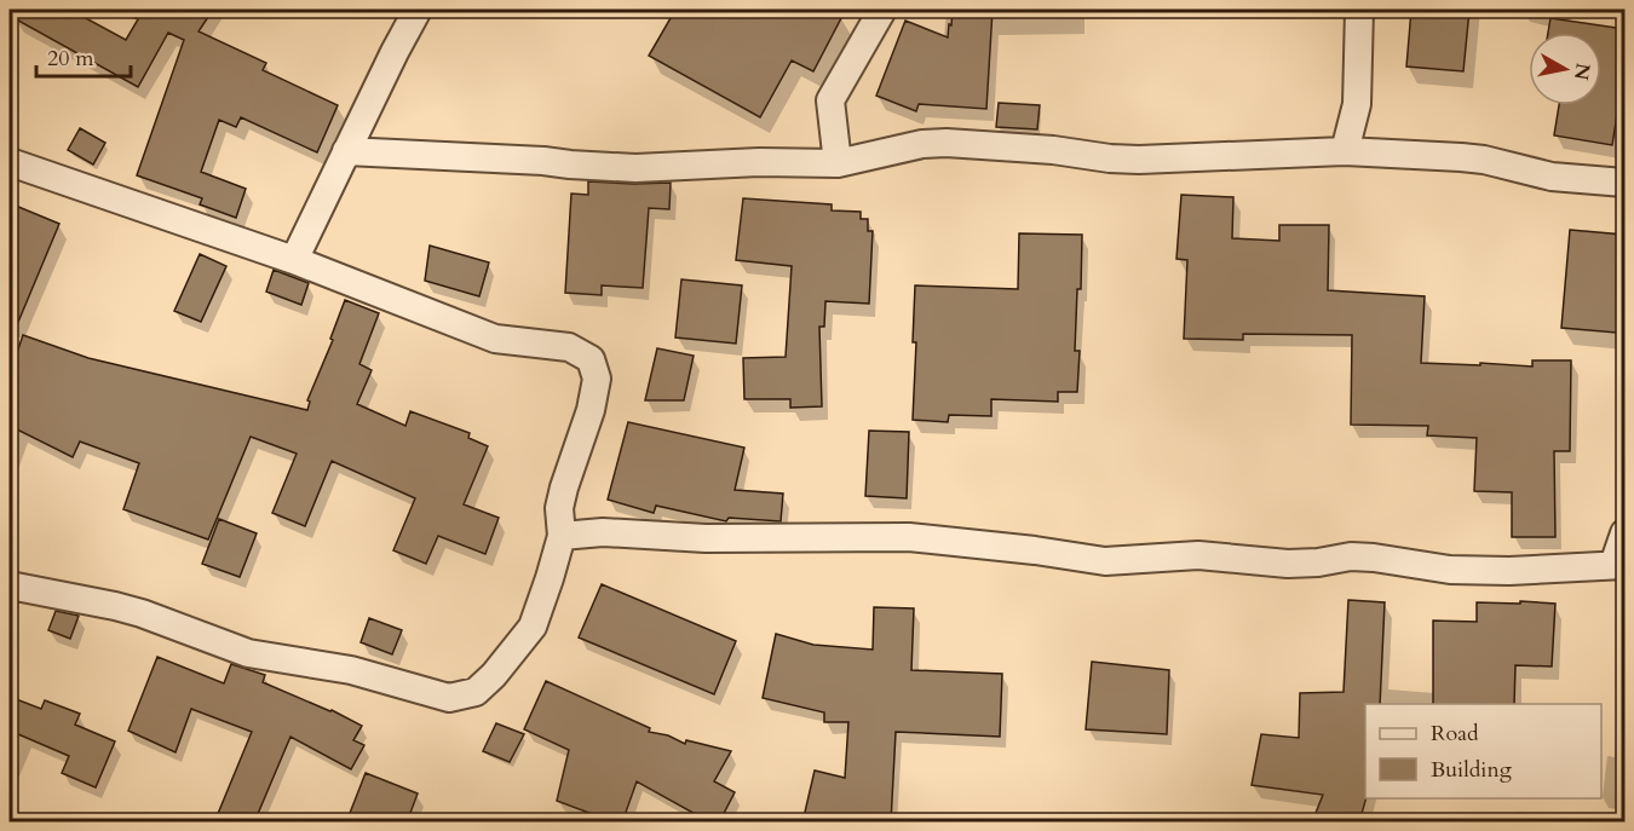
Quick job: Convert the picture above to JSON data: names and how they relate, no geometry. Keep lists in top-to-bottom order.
{
  "legend": ["Road", "Building"],
  "scale_bar": "20 m",
  "north": "right"
}
